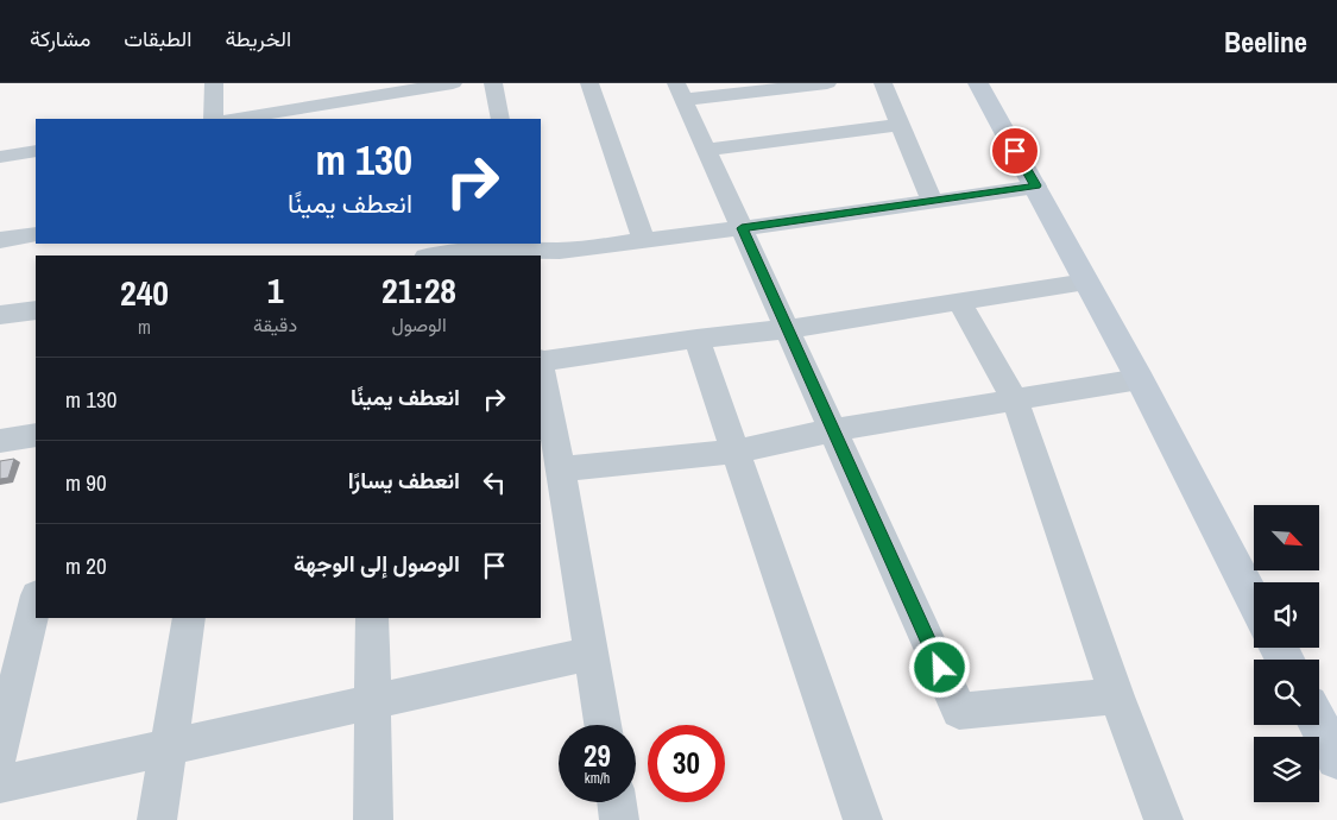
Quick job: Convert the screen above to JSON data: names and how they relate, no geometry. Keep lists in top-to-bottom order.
{
  "north": "bottom right",
  "page": {
    "header": "Beeline",
    "nav": ["الخريطة", "الطبقات", "مشاركة"],
    "turn": ["130 m", "انعطف يمينًا"],
    "eta": [
      "21:28",
      "الوصول",
      "1",
      "دقيقة",
      "240",
      "m"
    ],
    "list": [
      {
        "name": "انعطف يمينًا",
        "value": "130 m"
      },
      {
        "name": "انعطف يسارًا",
        "value": "90 m"
      },
      {
        "name": "الوصول إلى الوجهة",
        "value": "20 m"
      }
    ],
    "speed": "29 km/h",
    "limit": "30"
  }
}
